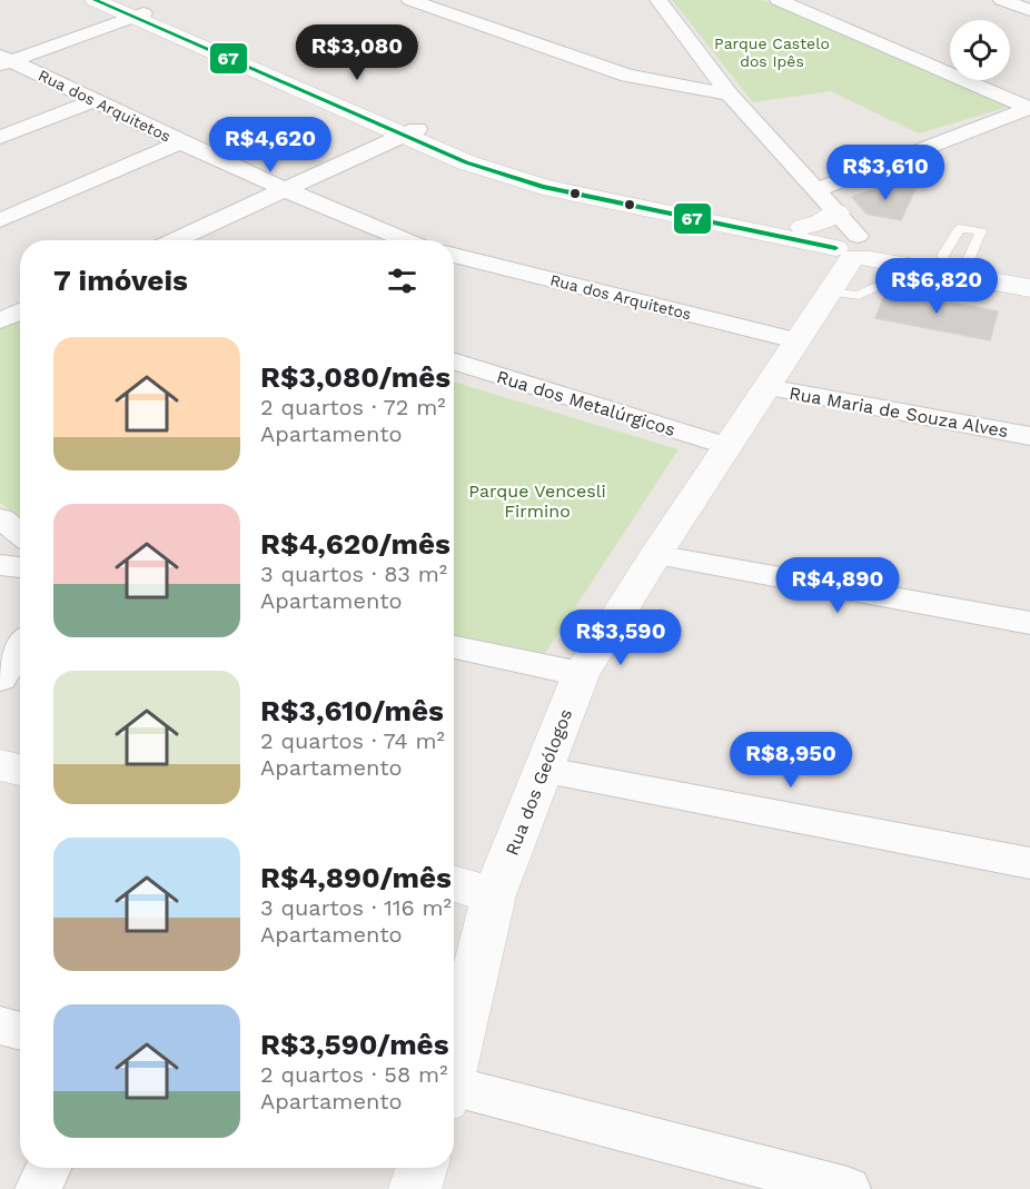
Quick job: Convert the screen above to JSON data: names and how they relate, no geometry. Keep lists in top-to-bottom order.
{
  "streets": {
    "street": [
      "Rua dos Arquitetos",
      "Rua dos Metalúrgicos",
      "Rua Maria de Souza Alves",
      "Rua dos Geólogos"
    ]
  },
  "crossings": [
    ["Rua dos Arquitetos", "Rua dos Geólogos"],
    ["Rua dos Metalúrgicos", "Rua dos Geólogos"],
    ["Rua Maria de Souza Alves", "Rua dos Geólogos"]
  ],
  "parks": ["Parque Castelo dos Ipês", "Parque Vencesli Firmino"],
  "lines": ["transit line 67"],
  "page": {
    "price": [
      "R$3,080",
      "R$4,620",
      "R$3,610",
      "R$6,820",
      "R$4,890",
      "R$3,590",
      "R$8,950"
    ],
    "heading": "7 imóveis",
    "list": [
      {
        "name": "R$3,080/mês",
        "note": "2 quartos · 72 m² · Apartamento"
      },
      {
        "name": "R$4,620/mês",
        "note": "3 quartos · 83 m² · Apartamento"
      },
      {
        "name": "R$3,610/mês",
        "note": "2 quartos · 74 m² · Apartamento"
      },
      {
        "name": "R$4,890/mês",
        "note": "3 quartos · 116 m² · Apartamento"
      },
      {
        "name": "R$3,590/mês",
        "note": "2 quartos · 58 m² · Apartamento"
      }
    ]
  }
}
